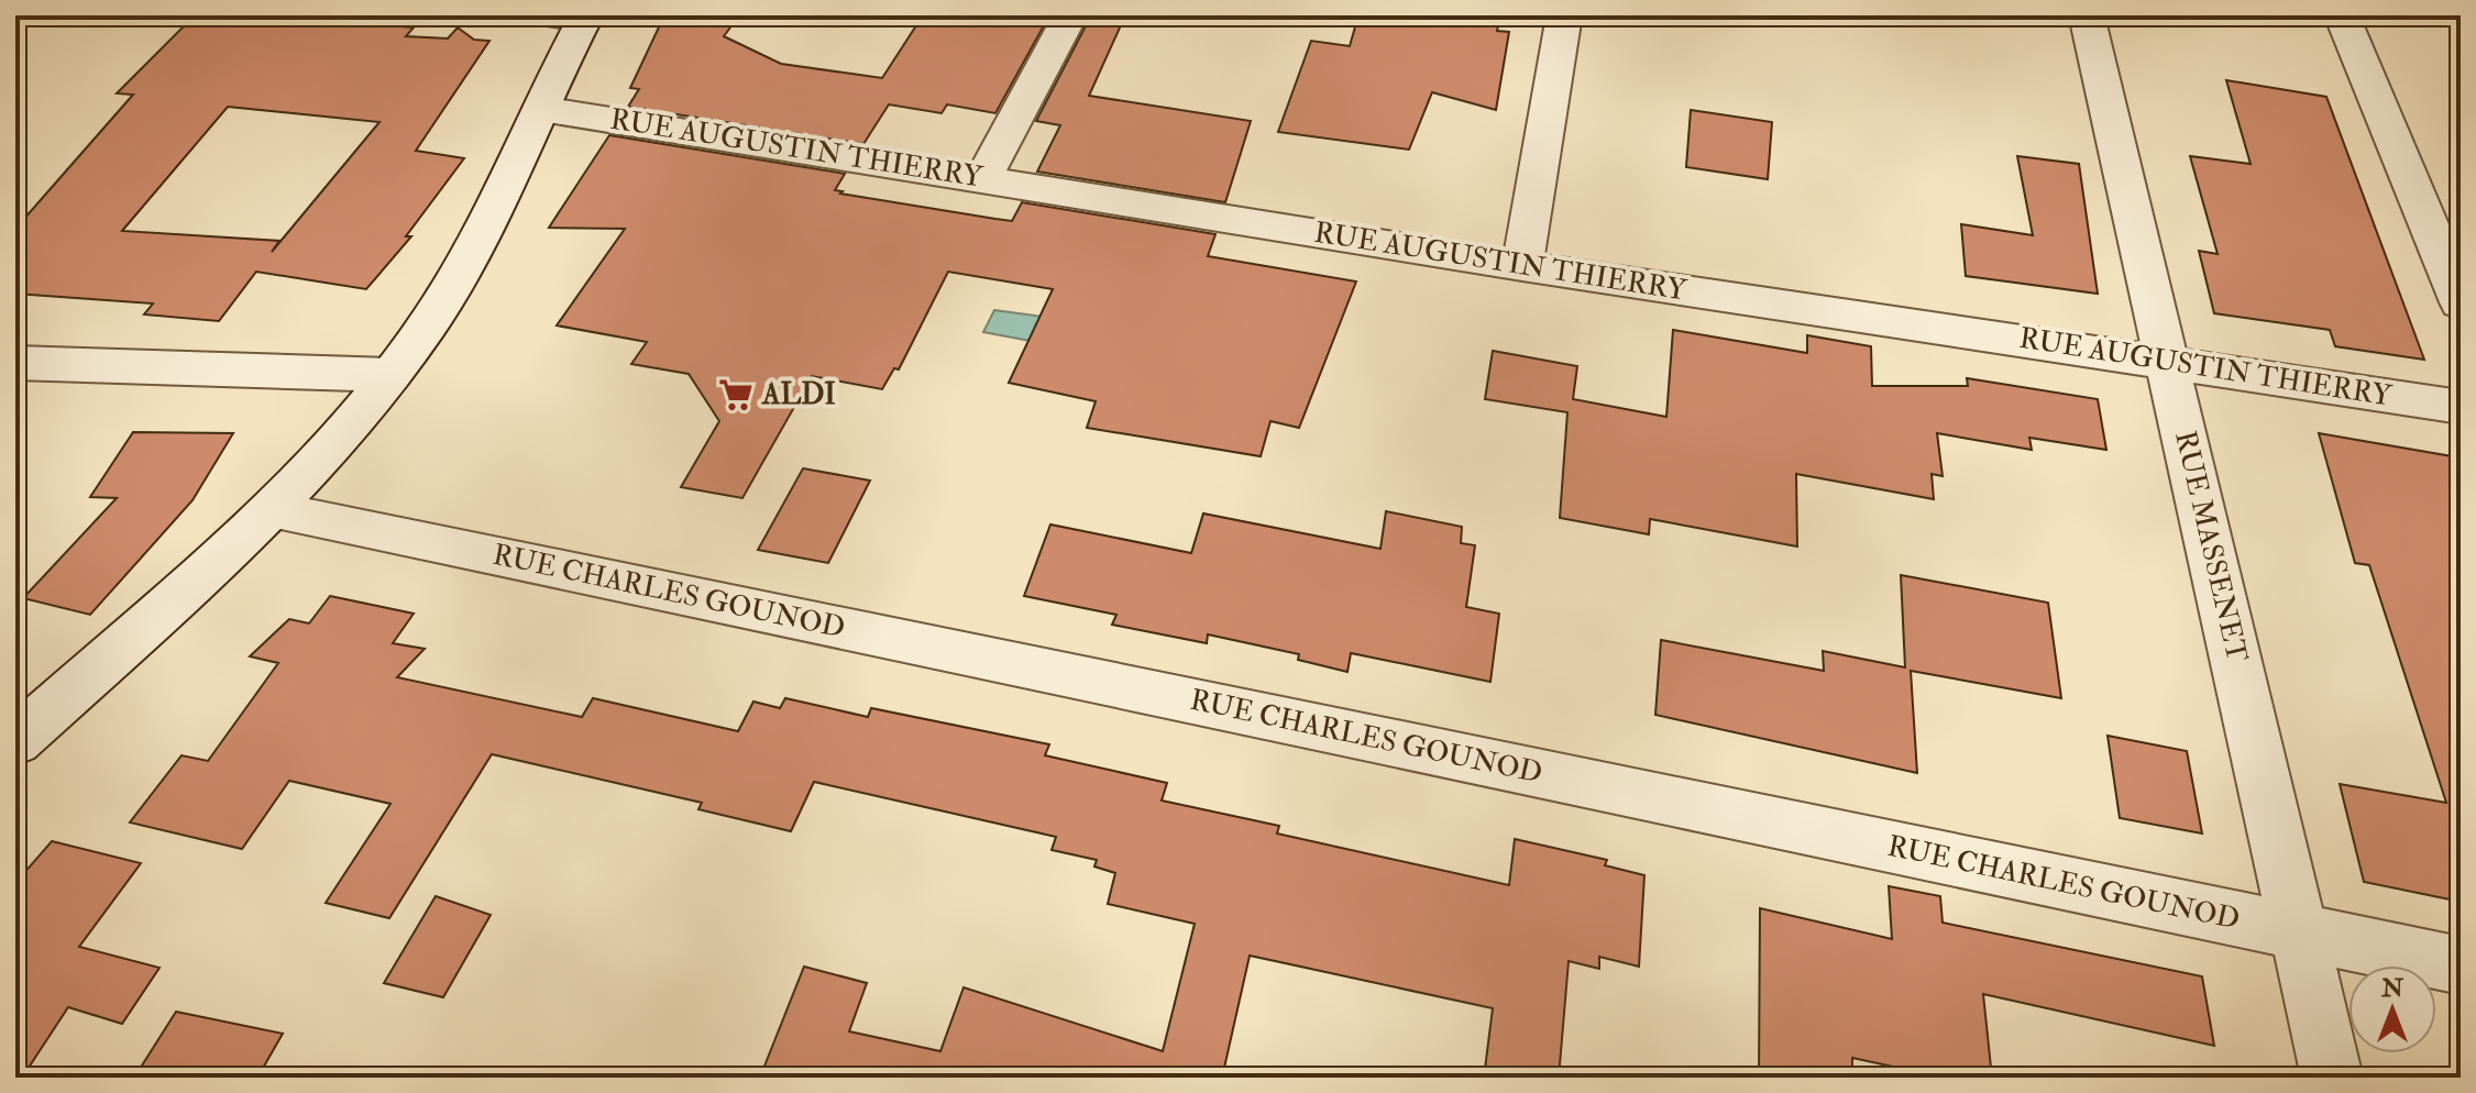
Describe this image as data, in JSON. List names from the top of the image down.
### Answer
{
  "streets": {
    "street": ["RUE AUGUSTIN THIERRY", "RUE MASSENET", "RUE CHARLES GOUNOD"]
  },
  "crossings": [
    ["RUE AUGUSTIN THIERRY", "RUE MASSENET"],
    ["RUE MASSENET", "RUE CHARLES GOUNOD"]
  ],
  "places": {
    "supermarket": ["ALDI"]
  },
  "north": "top"
}
